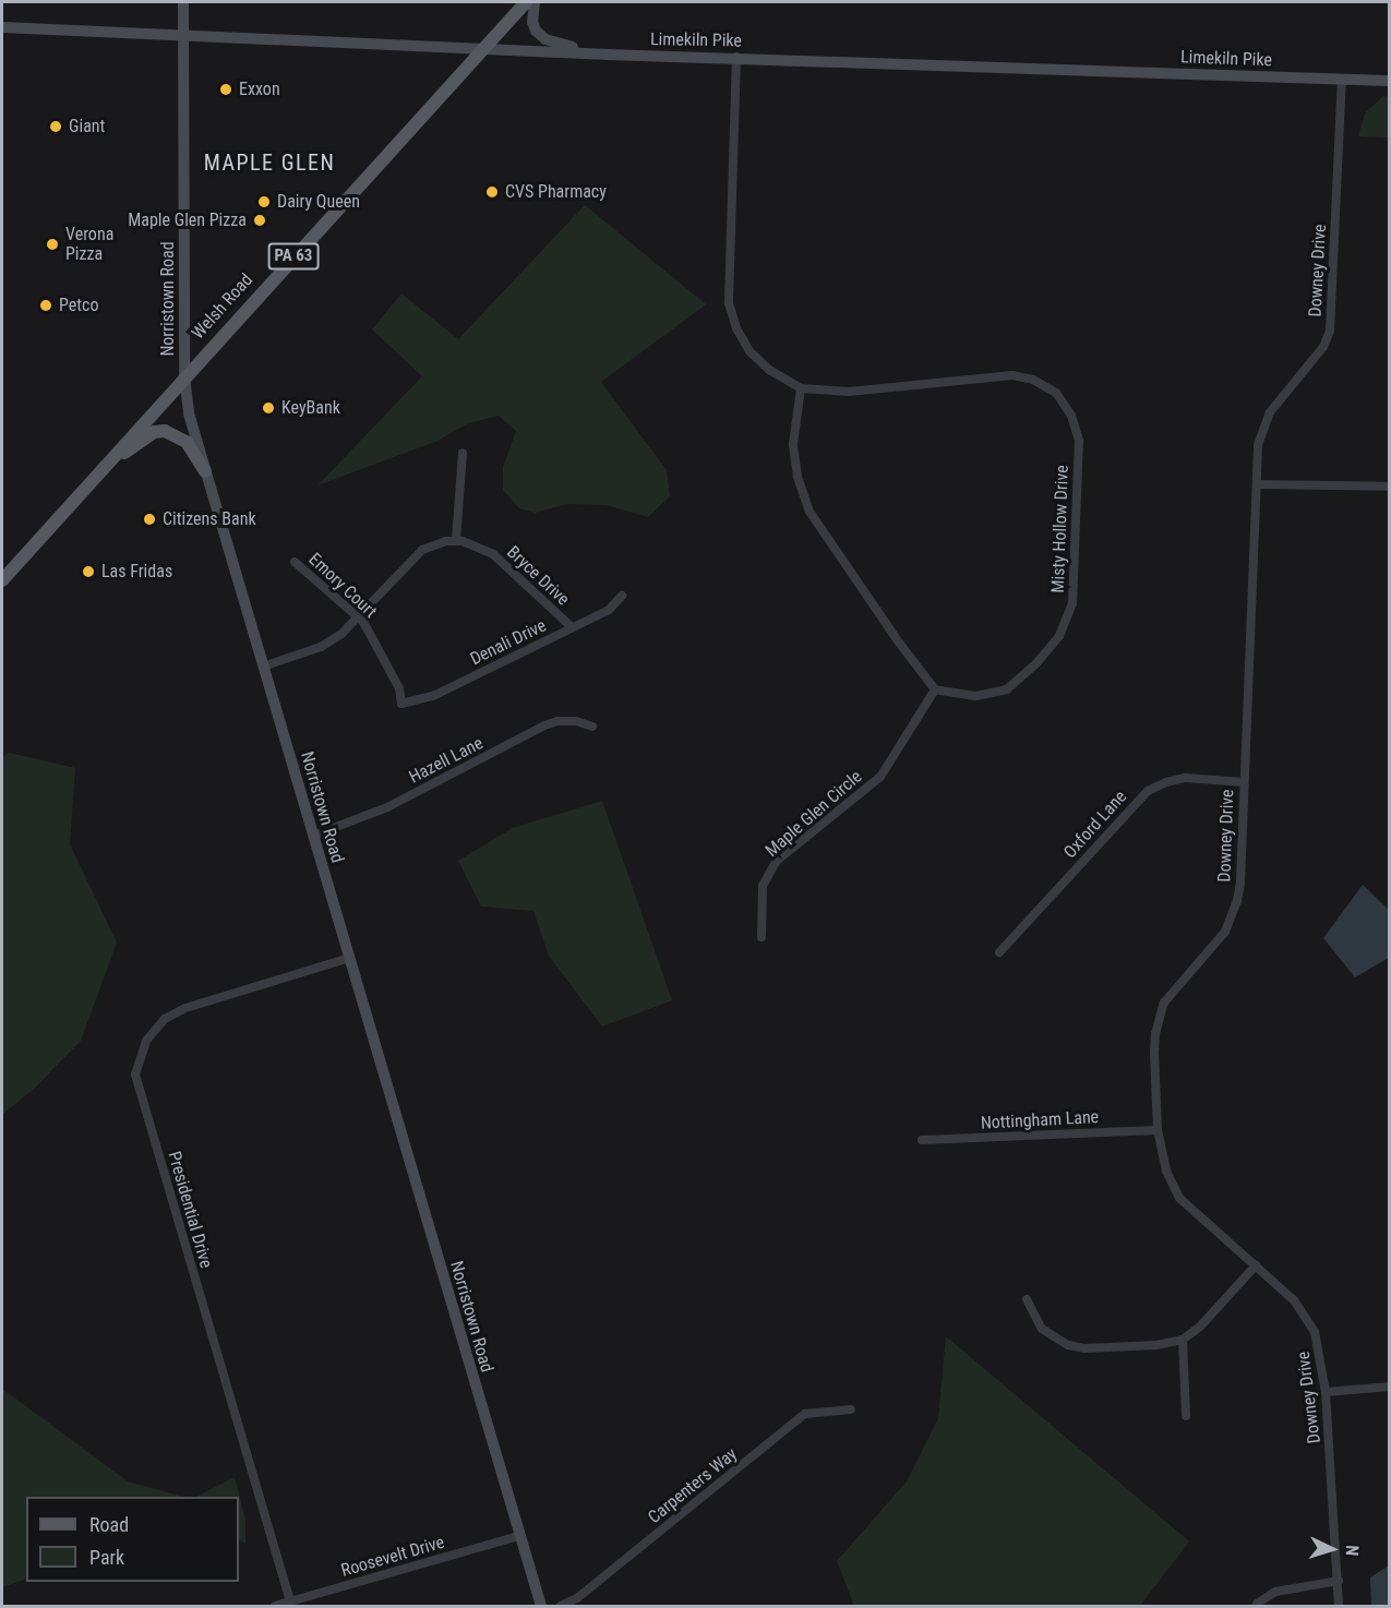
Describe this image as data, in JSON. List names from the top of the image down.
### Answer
{
  "streets": {
    "main road": [
      "Limekiln Pike",
      "PA 63",
      "Norristown Road",
      "Welsh Road"
    ],
    "street": [
      "Downey Drive",
      "Misty Hollow Drive",
      "Bryce Drive",
      "Emory Court",
      "Denali Drive",
      "Hazell Lane",
      "Maple Glen Circle",
      "Oxford Lane",
      "Nottingham Lane",
      "Presidential Drive",
      "Carpenters Way",
      "Roosevelt Drive"
    ]
  },
  "crossings": [
    ["Limekiln Pike", "Downey Drive"],
    ["Limekiln Pike", "Norristown Road"],
    ["Limekiln Pike", "Welsh Road"],
    ["Limekiln Pike", "Misty Hollow Drive"],
    ["Downey Drive", "Oxford Lane"],
    ["Downey Drive", "Nottingham Lane"],
    ["Norristown Road", "Welsh Road"],
    ["Norristown Road", "Hazell Lane"],
    ["Norristown Road", "Presidential Drive"],
    ["Norristown Road", "Roosevelt Drive"],
    ["Misty Hollow Drive", "Maple Glen Circle"],
    ["Bryce Drive", "Denali Drive"],
    ["Emory Court", "Denali Drive"],
    ["Presidential Drive", "Roosevelt Drive"]
  ],
  "districts": ["MAPLE GLEN"],
  "places": [
    "Exxon",
    "Giant",
    "CVS Pharmacy",
    "Dairy Queen",
    "Maple Glen Pizza",
    "Verona Pizza",
    "Petco",
    "KeyBank",
    "Citizens Bank",
    "Las Fridas"
  ],
  "legend": ["Road", "Park"],
  "north": "right"
}
